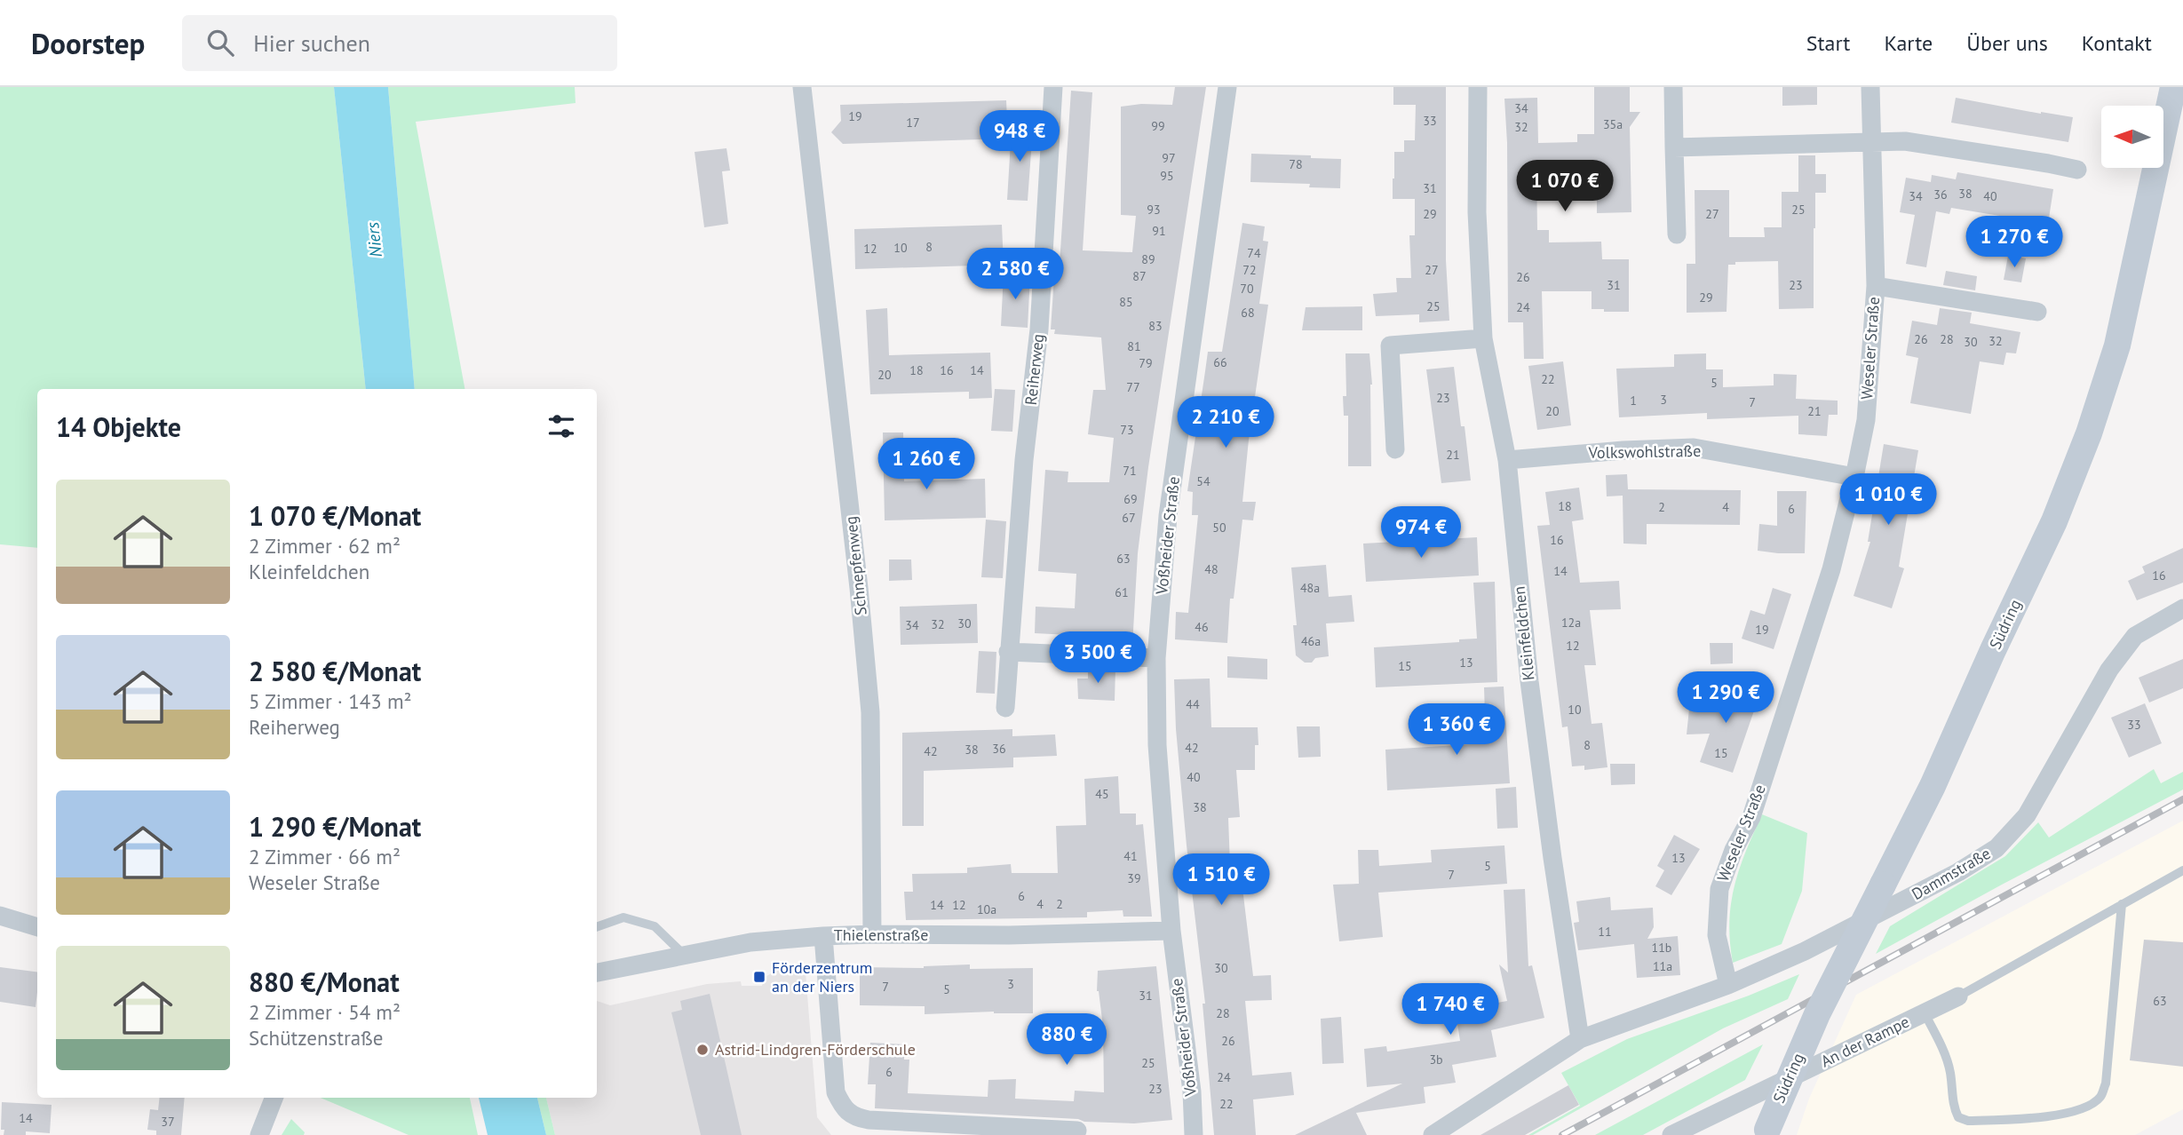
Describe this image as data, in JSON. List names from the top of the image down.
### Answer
{
  "streets": {
    "main road": ["Südring"],
    "street": [
      "Weseler Straße",
      "Reiherweg",
      "Volkswohlstraße",
      "Voßheider Straße",
      "Schnepfenweg",
      "Kleinfeldchen",
      "Dammstraße",
      "Thielenstraße",
      "An der Rampe"
    ]
  },
  "crossings": [
    ["Weseler Straße", "Volkswohlstraße"],
    ["Weseler Straße", "Dammstraße"],
    ["Volkswohlstraße", "Kleinfeldchen"],
    ["Voßheider Straße", "Thielenstraße"],
    ["Schnepfenweg", "Thielenstraße"]
  ],
  "water": ["Niers"],
  "places": {
    "transit": ["Förderzentrum an der Niers"],
    "other": ["Astrid-Lindgren-Förderschule"]
  },
  "house_numbers": [
    "34",
    "19",
    "33",
    "17",
    "35a",
    "99",
    "32",
    "97",
    "78",
    "95",
    "31",
    "38",
    "36",
    "34",
    "40",
    "93",
    "25",
    "29",
    "27",
    "91",
    "8",
    "10",
    "12",
    "74",
    "89",
    "72",
    "27",
    "87",
    "26",
    "31",
    "23",
    "70",
    "29",
    "85",
    "25",
    "24",
    "68",
    "83",
    "26",
    "28",
    "32",
    "30",
    "81",
    "66",
    "79",
    "18",
    "16",
    "14",
    "20",
    "22",
    "5",
    "77",
    "23",
    "3",
    "1",
    "7",
    "20",
    "21",
    "73",
    "21",
    "71",
    "54",
    "69",
    "18",
    "2",
    "4",
    "6",
    "67",
    "50",
    "16",
    "63",
    "48",
    "14",
    "16",
    "48a",
    "61",
    "12a",
    "30",
    "32",
    "34",
    "46",
    "19",
    "46a",
    "12",
    "13",
    "15",
    "44",
    "10",
    "33",
    "8",
    "42",
    "36",
    "38",
    "42",
    "15",
    "40",
    "45",
    "38",
    "41",
    "13",
    "5",
    "7",
    "39",
    "6",
    "4",
    "2",
    "14",
    "12",
    "10a",
    "11",
    "11b",
    "11a",
    "30",
    "3",
    "7",
    "5",
    "31",
    "63",
    "28",
    "26",
    "3b",
    "25",
    "6",
    "24",
    "23",
    "22",
    "14",
    "37"
  ],
  "north": "left",
  "page": {
    "header": "Doorstep",
    "search": "Hier suchen",
    "nav": [
      "Start",
      "Karte",
      "Über uns",
      "Kontakt"
    ],
    "price": [
      "948 €",
      "1 070 €",
      "1 270 €",
      "2 580 €",
      "2 210 €",
      "1 260 €",
      "1 010 €",
      "974 €",
      "3 500 €",
      "1 290 €",
      "1 360 €",
      "1 510 €",
      "1 740 €",
      "880 €"
    ],
    "heading": "14 Objekte",
    "list": [
      {
        "name": "1 070 €/Monat",
        "note": "2 Zimmer · 62 m² · Kleinfeldchen"
      },
      {
        "name": "2 580 €/Monat",
        "note": "5 Zimmer · 143 m² · Reiherweg"
      },
      {
        "name": "1 290 €/Monat",
        "note": "2 Zimmer · 66 m² · Weseler Straße"
      },
      {
        "name": "880 €/Monat",
        "note": "2 Zimmer · 54 m² · Schützenstraße"
      }
    ]
  }
}
